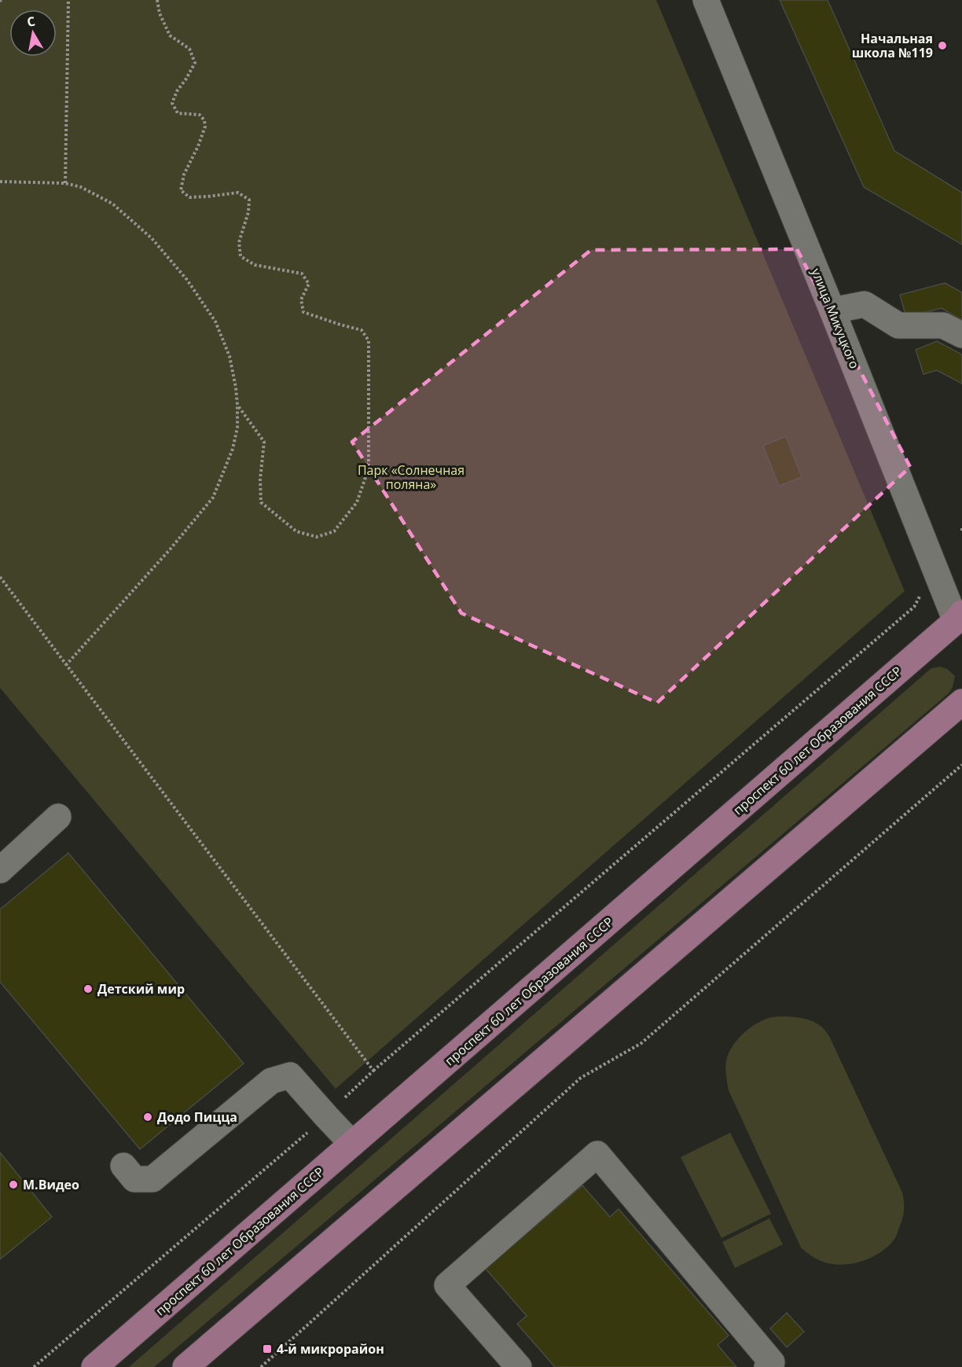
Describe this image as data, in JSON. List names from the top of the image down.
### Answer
{
  "streets": {
    "main road": ["проспект 60 лет Образования СССР"],
    "street": ["улица Микуцкого"]
  },
  "crossings": [
    ["улица Микуцкого", "проспект 60 лет Образования СССР"]
  ],
  "parks": ["Парк «Солнечная поляна»"],
  "places": {
    "other": [
      "Начальная школа №119",
      "Детский мир",
      "Додо Пицца",
      "М.Видео"
    ],
    "transit": ["4-й микрорайон"]
  },
  "north": "top"
}
